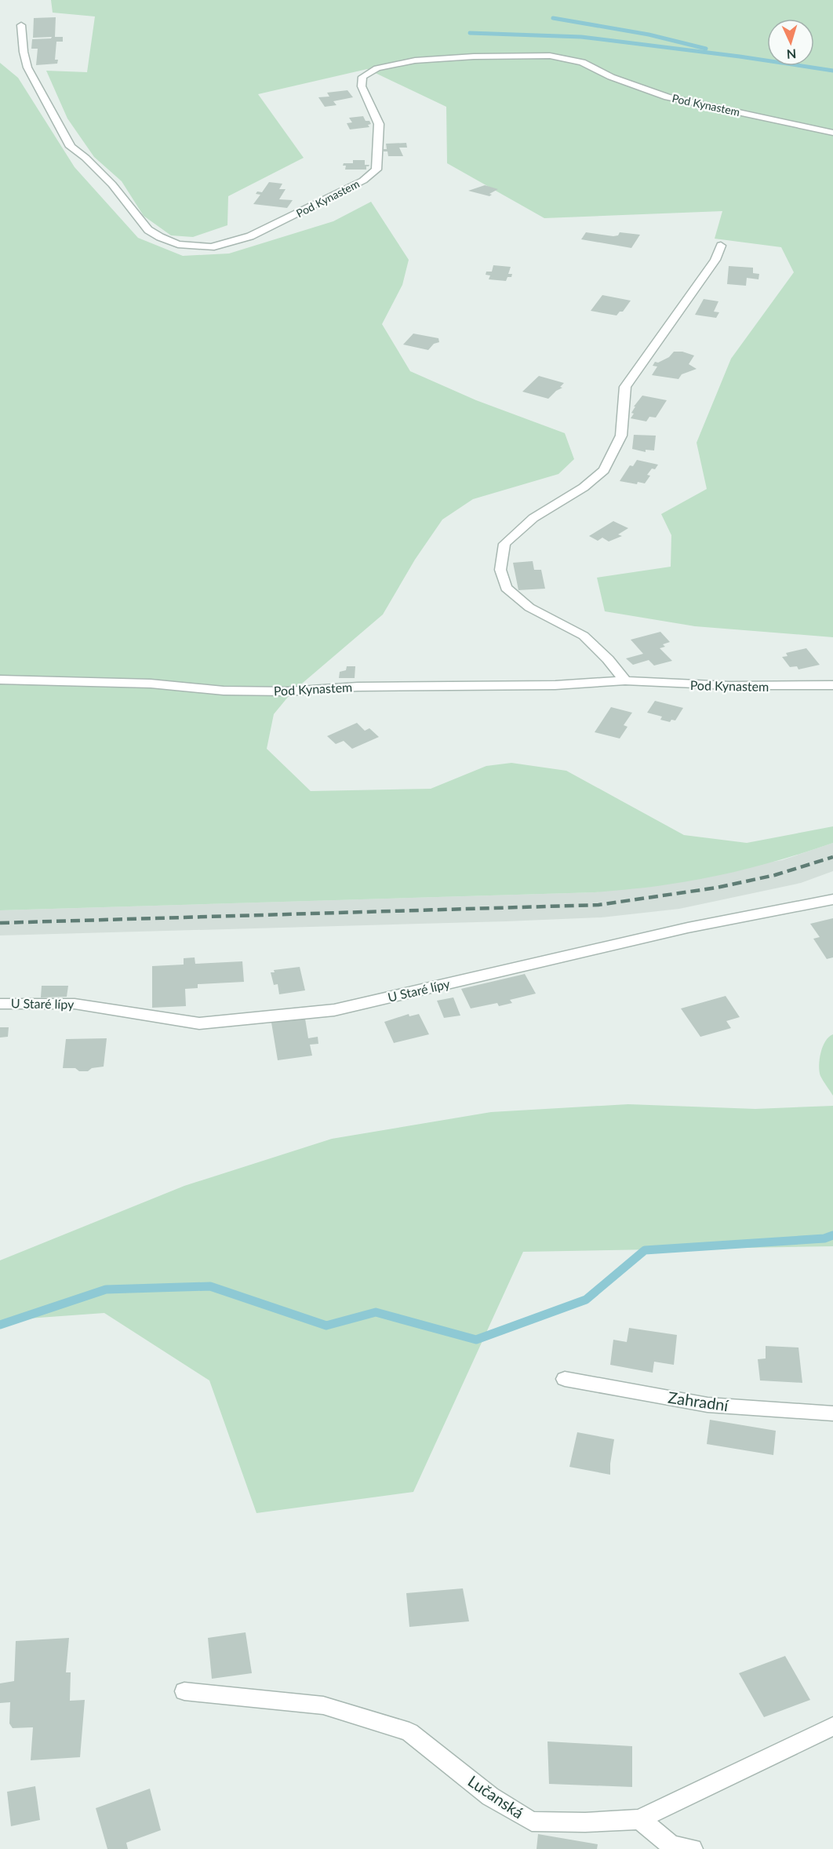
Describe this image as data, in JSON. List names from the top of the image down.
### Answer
{
  "streets": {
    "street": [
      "Pod Kynastem",
      "U Staré lípy",
      "Zahradní",
      "Lučanská"
    ]
  },
  "north": "bottom"
}
